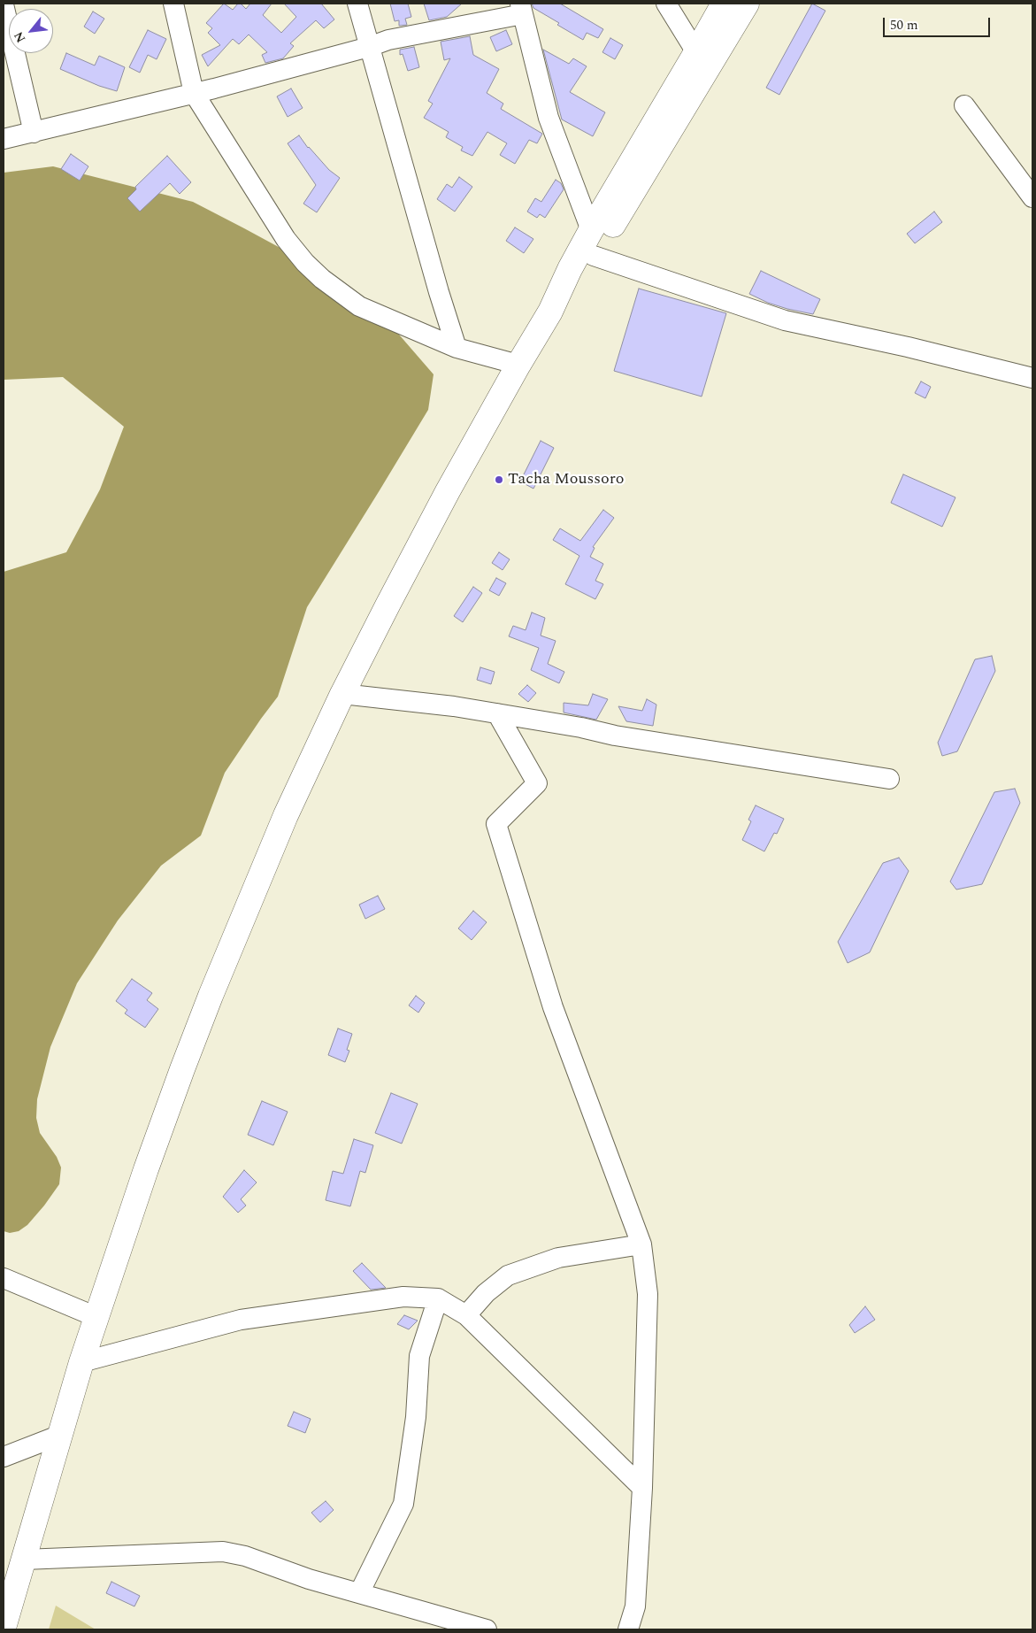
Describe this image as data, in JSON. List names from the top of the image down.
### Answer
{
  "places": ["Tacha Moussoro"],
  "scale_bar": "50 m",
  "north": "bottom left"
}
